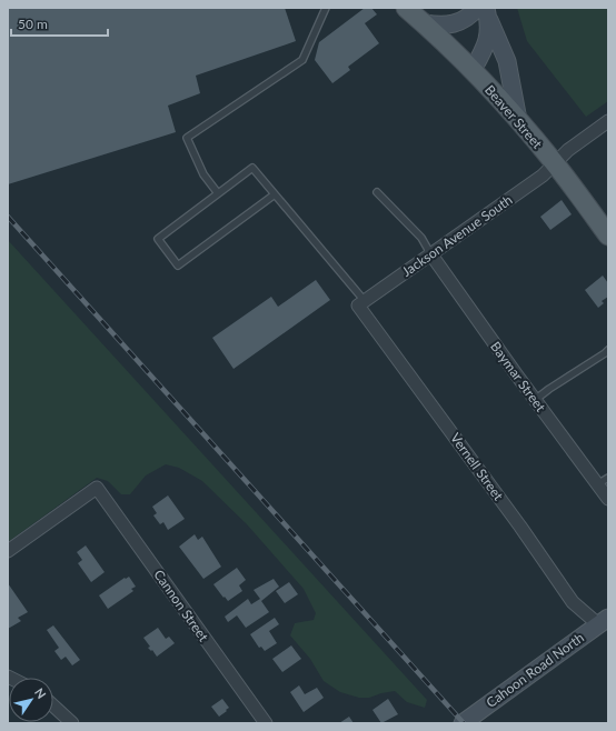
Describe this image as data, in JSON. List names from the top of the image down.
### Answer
{
  "streets": {
    "main road": ["Beaver Street", "Cahoon Road North"],
    "street": [
      "Jackson Avenue South",
      "Baymar Street",
      "Vernell Street",
      "Cannon Street"
    ]
  },
  "crossings": [
    ["Beaver Street", "Jackson Avenue South"],
    ["Jackson Avenue South", "Baymar Street"],
    ["Jackson Avenue South", "Vernell Street"],
    ["Vernell Street", "Cahoon Road North"]
  ],
  "scale_bar": "50 m",
  "north": "top right"
}
